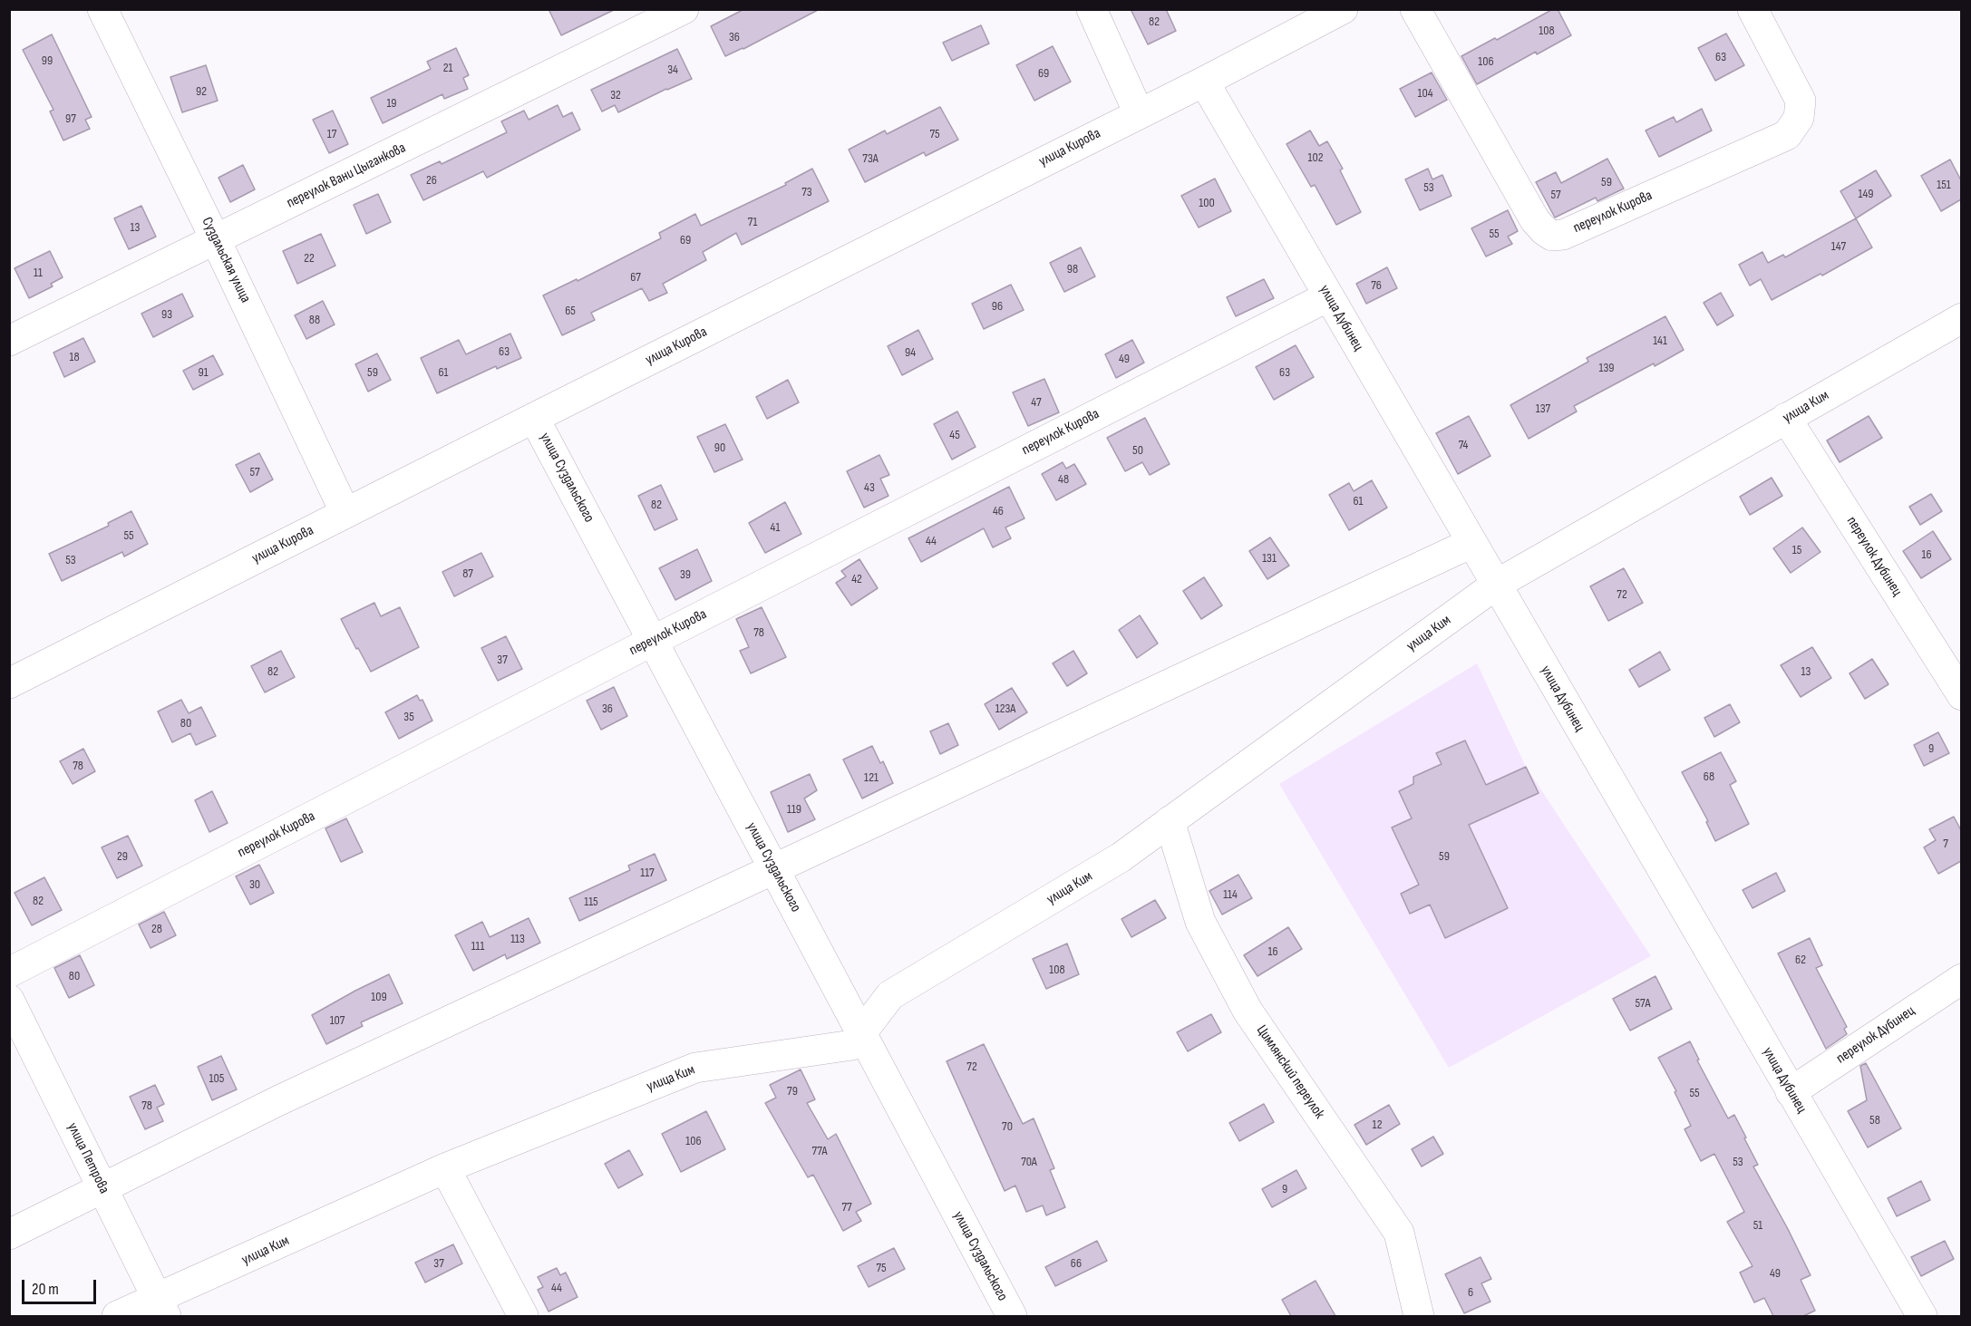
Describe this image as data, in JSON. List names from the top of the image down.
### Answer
{
  "streets": {
    "street": [
      "улица Кирова",
      "переулок Вани Цыганкова",
      "переулок Кирова",
      "Суздальская улица",
      "улица Дубинец",
      "улица Ким",
      "улица Суздальского",
      "переулок Дубинец",
      "Цимлянский переулок",
      "улица Петрова"
    ]
  },
  "crossings": [
    ["улица Кирова", "Суздальская улица"],
    ["улица Кирова", "улица Дубинец"],
    ["улица Кирова", "улица Суздальского"],
    ["переулок Вани Цыганкова", "Суздальская улица"],
    ["переулок Кирова", "улица Дубинец"],
    ["переулок Кирова", "улица Суздальского"],
    ["улица Дубинец", "улица Ким"],
    ["улица Дубинец", "переулок Дубинец"],
    ["улица Ким", "улица Суздальского"],
    ["улица Ким", "переулок Дубинец"],
    ["улица Ким", "Цимлянский переулок"],
    ["улица Ким", "улица Петрова"]
  ],
  "house_numbers": [
    "82",
    "108",
    "36",
    "63",
    "99",
    "106",
    "21",
    "34",
    "69",
    "92",
    "104",
    "32",
    "19",
    "97",
    "17",
    "75",
    "102",
    "73А",
    "26",
    "59",
    "151",
    "53",
    "73",
    "149",
    "57",
    "100",
    "71",
    "13",
    "55",
    "69",
    "147",
    "22",
    "98",
    "11",
    "67",
    "76",
    "96",
    "65",
    "93",
    "88",
    "141",
    "63",
    "94",
    "18",
    "49",
    "139",
    "91",
    "59",
    "61",
    "63",
    "47",
    "137",
    "45",
    "74",
    "90",
    "50",
    "57",
    "48",
    "43",
    "61",
    "82",
    "46",
    "41",
    "55",
    "44",
    "15",
    "16",
    "131",
    "53",
    "87",
    "39",
    "42",
    "72",
    "78",
    "37",
    "82",
    "13",
    "36",
    "123А",
    "35",
    "80",
    "9",
    "78",
    "68",
    "121",
    "119",
    "7",
    "29",
    "59",
    "117",
    "30",
    "114",
    "82",
    "115",
    "28",
    "113",
    "111",
    "16",
    "62",
    "108",
    "80",
    "109",
    "57А",
    "107",
    "72",
    "105",
    "79",
    "55",
    "78",
    "58",
    "12",
    "70",
    "106",
    "77А",
    "70А",
    "53",
    "9",
    "77",
    "51",
    "37",
    "66",
    "75",
    "49",
    "44",
    "6"
  ],
  "scale_bar": "20 m"
}
